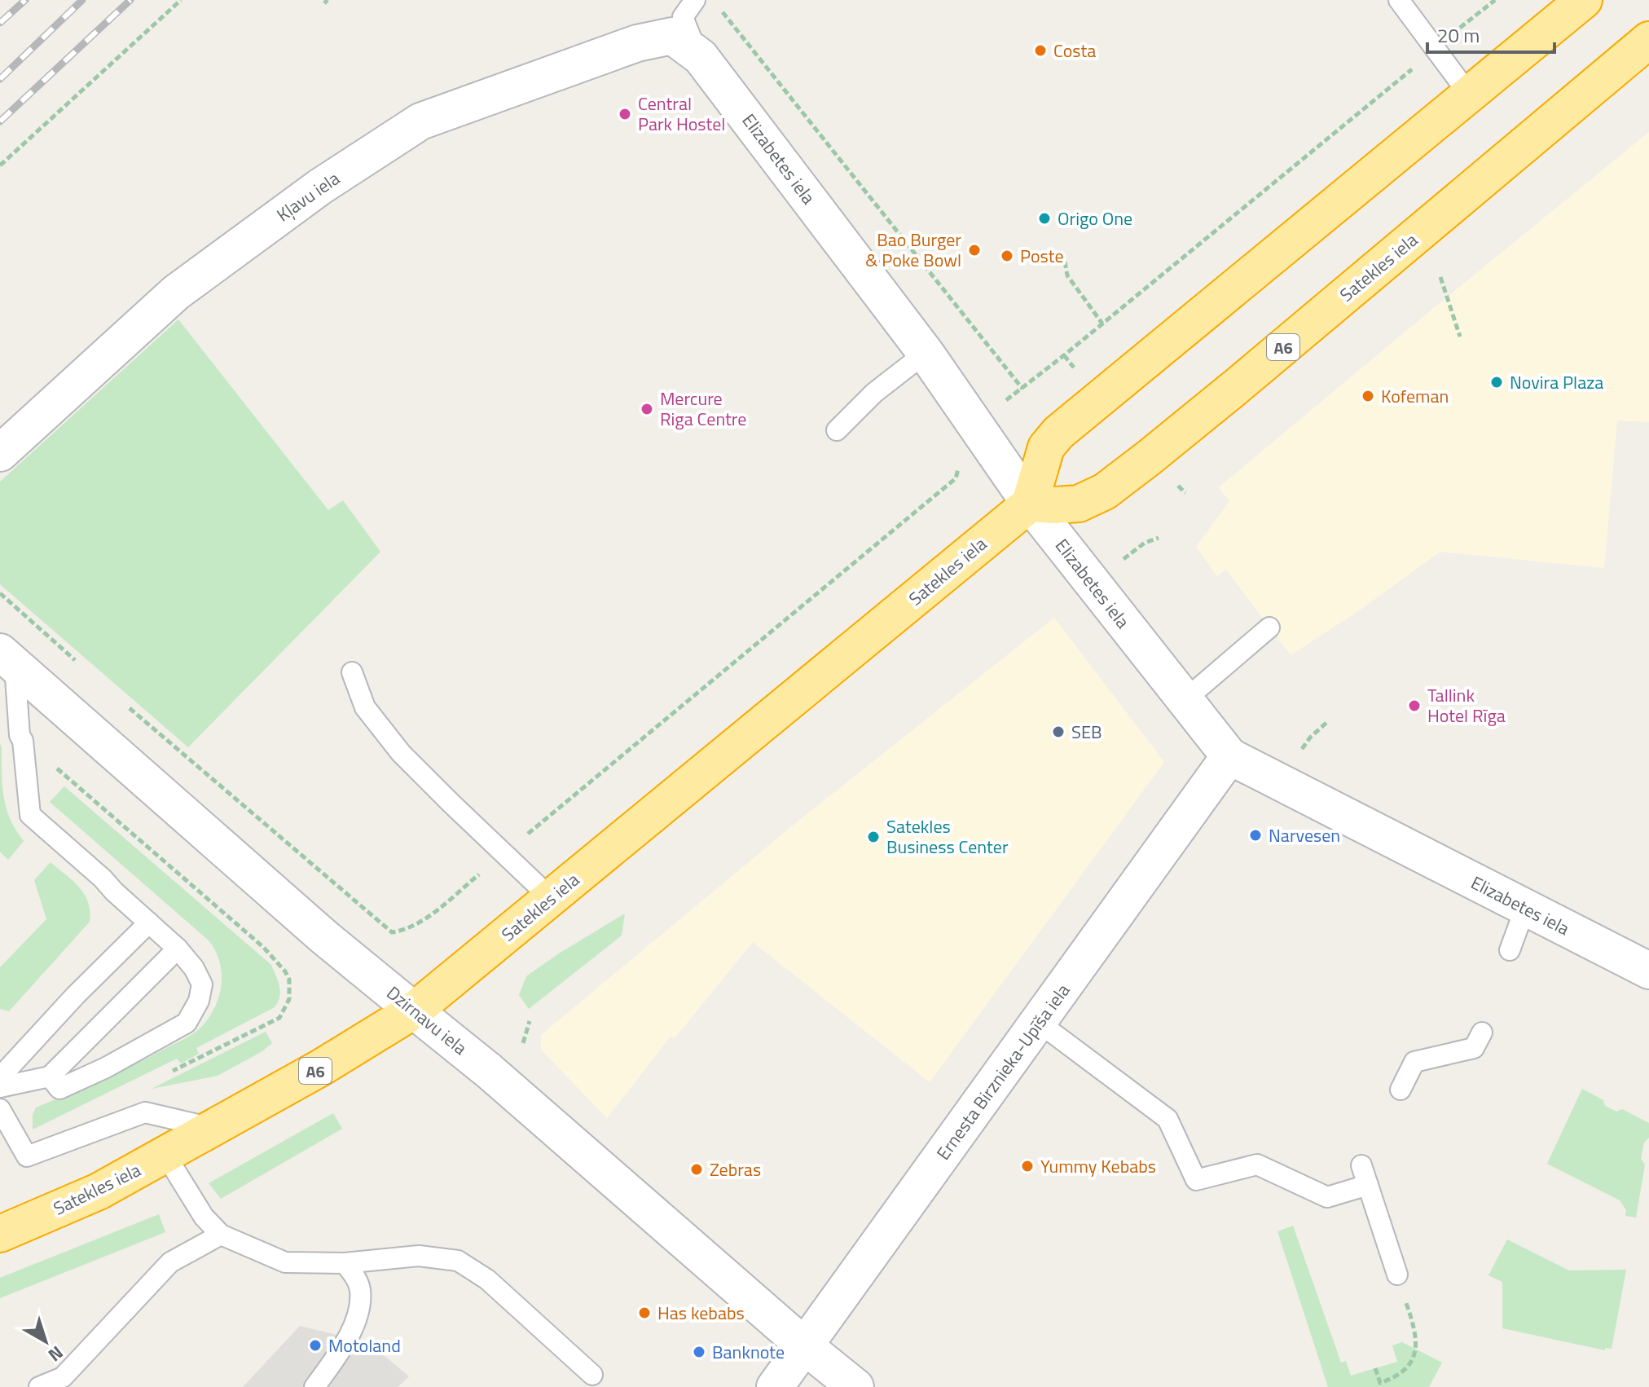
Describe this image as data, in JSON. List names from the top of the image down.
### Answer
{
  "streets": {
    "highway": ["Satekles iela", "A6"],
    "street": [
      "Elizabetes iela",
      "Kļavu iela",
      "Dzirnavu iela",
      "Ernesta Birznieka-Upīša iela"
    ]
  },
  "crossings": [
    ["Elizabetes iela", "Kļavu iela"],
    ["Elizabetes iela", "Satekles iela"],
    ["Elizabetes iela", "Ernesta Birznieka-Upīša iela"],
    ["Satekles iela", "Dzirnavu iela"],
    ["Dzirnavu iela", "Ernesta Birznieka-Upīša iela"]
  ],
  "places": [
    "Costa",
    "Central Park Hostel",
    "Origo One",
    "Bao Burger & Poke Bowl",
    "Poste",
    "Novira Plaza",
    "Kofeman",
    "Mercure Riga Centre",
    "Tallink Hotel Rīga",
    "SEB",
    "Narvesen",
    "Satekles Business Center",
    "Yummy Kebabs",
    "Zebras",
    "Has kebabs",
    "Motoland",
    "Banknote"
  ],
  "scale_bar": "20 m",
  "north": "bottom right"
}
